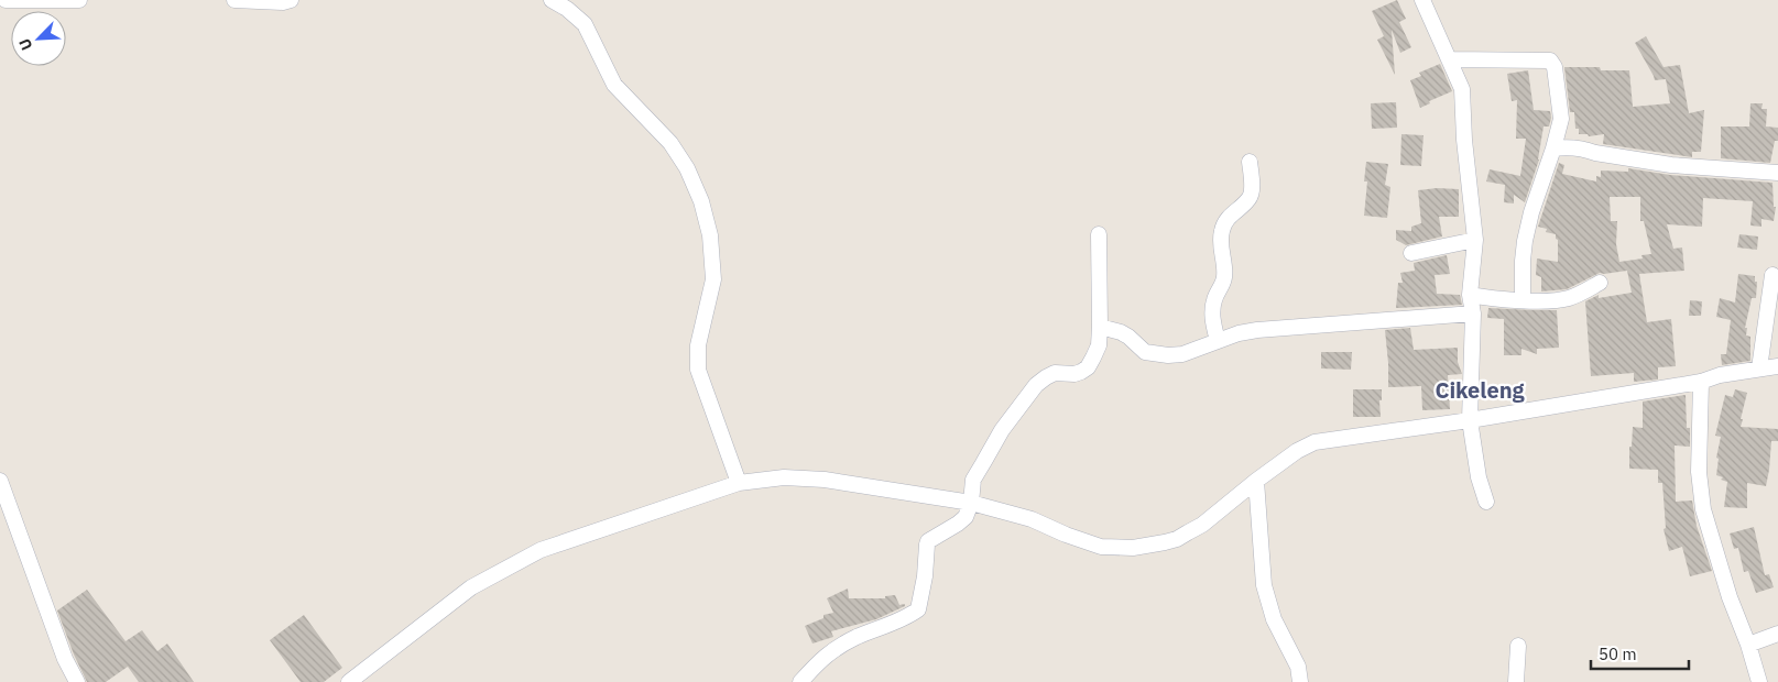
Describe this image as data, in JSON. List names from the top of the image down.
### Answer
{
  "districts": ["Cikeleng"],
  "scale_bar": "50 m",
  "north": "bottom left"
}
